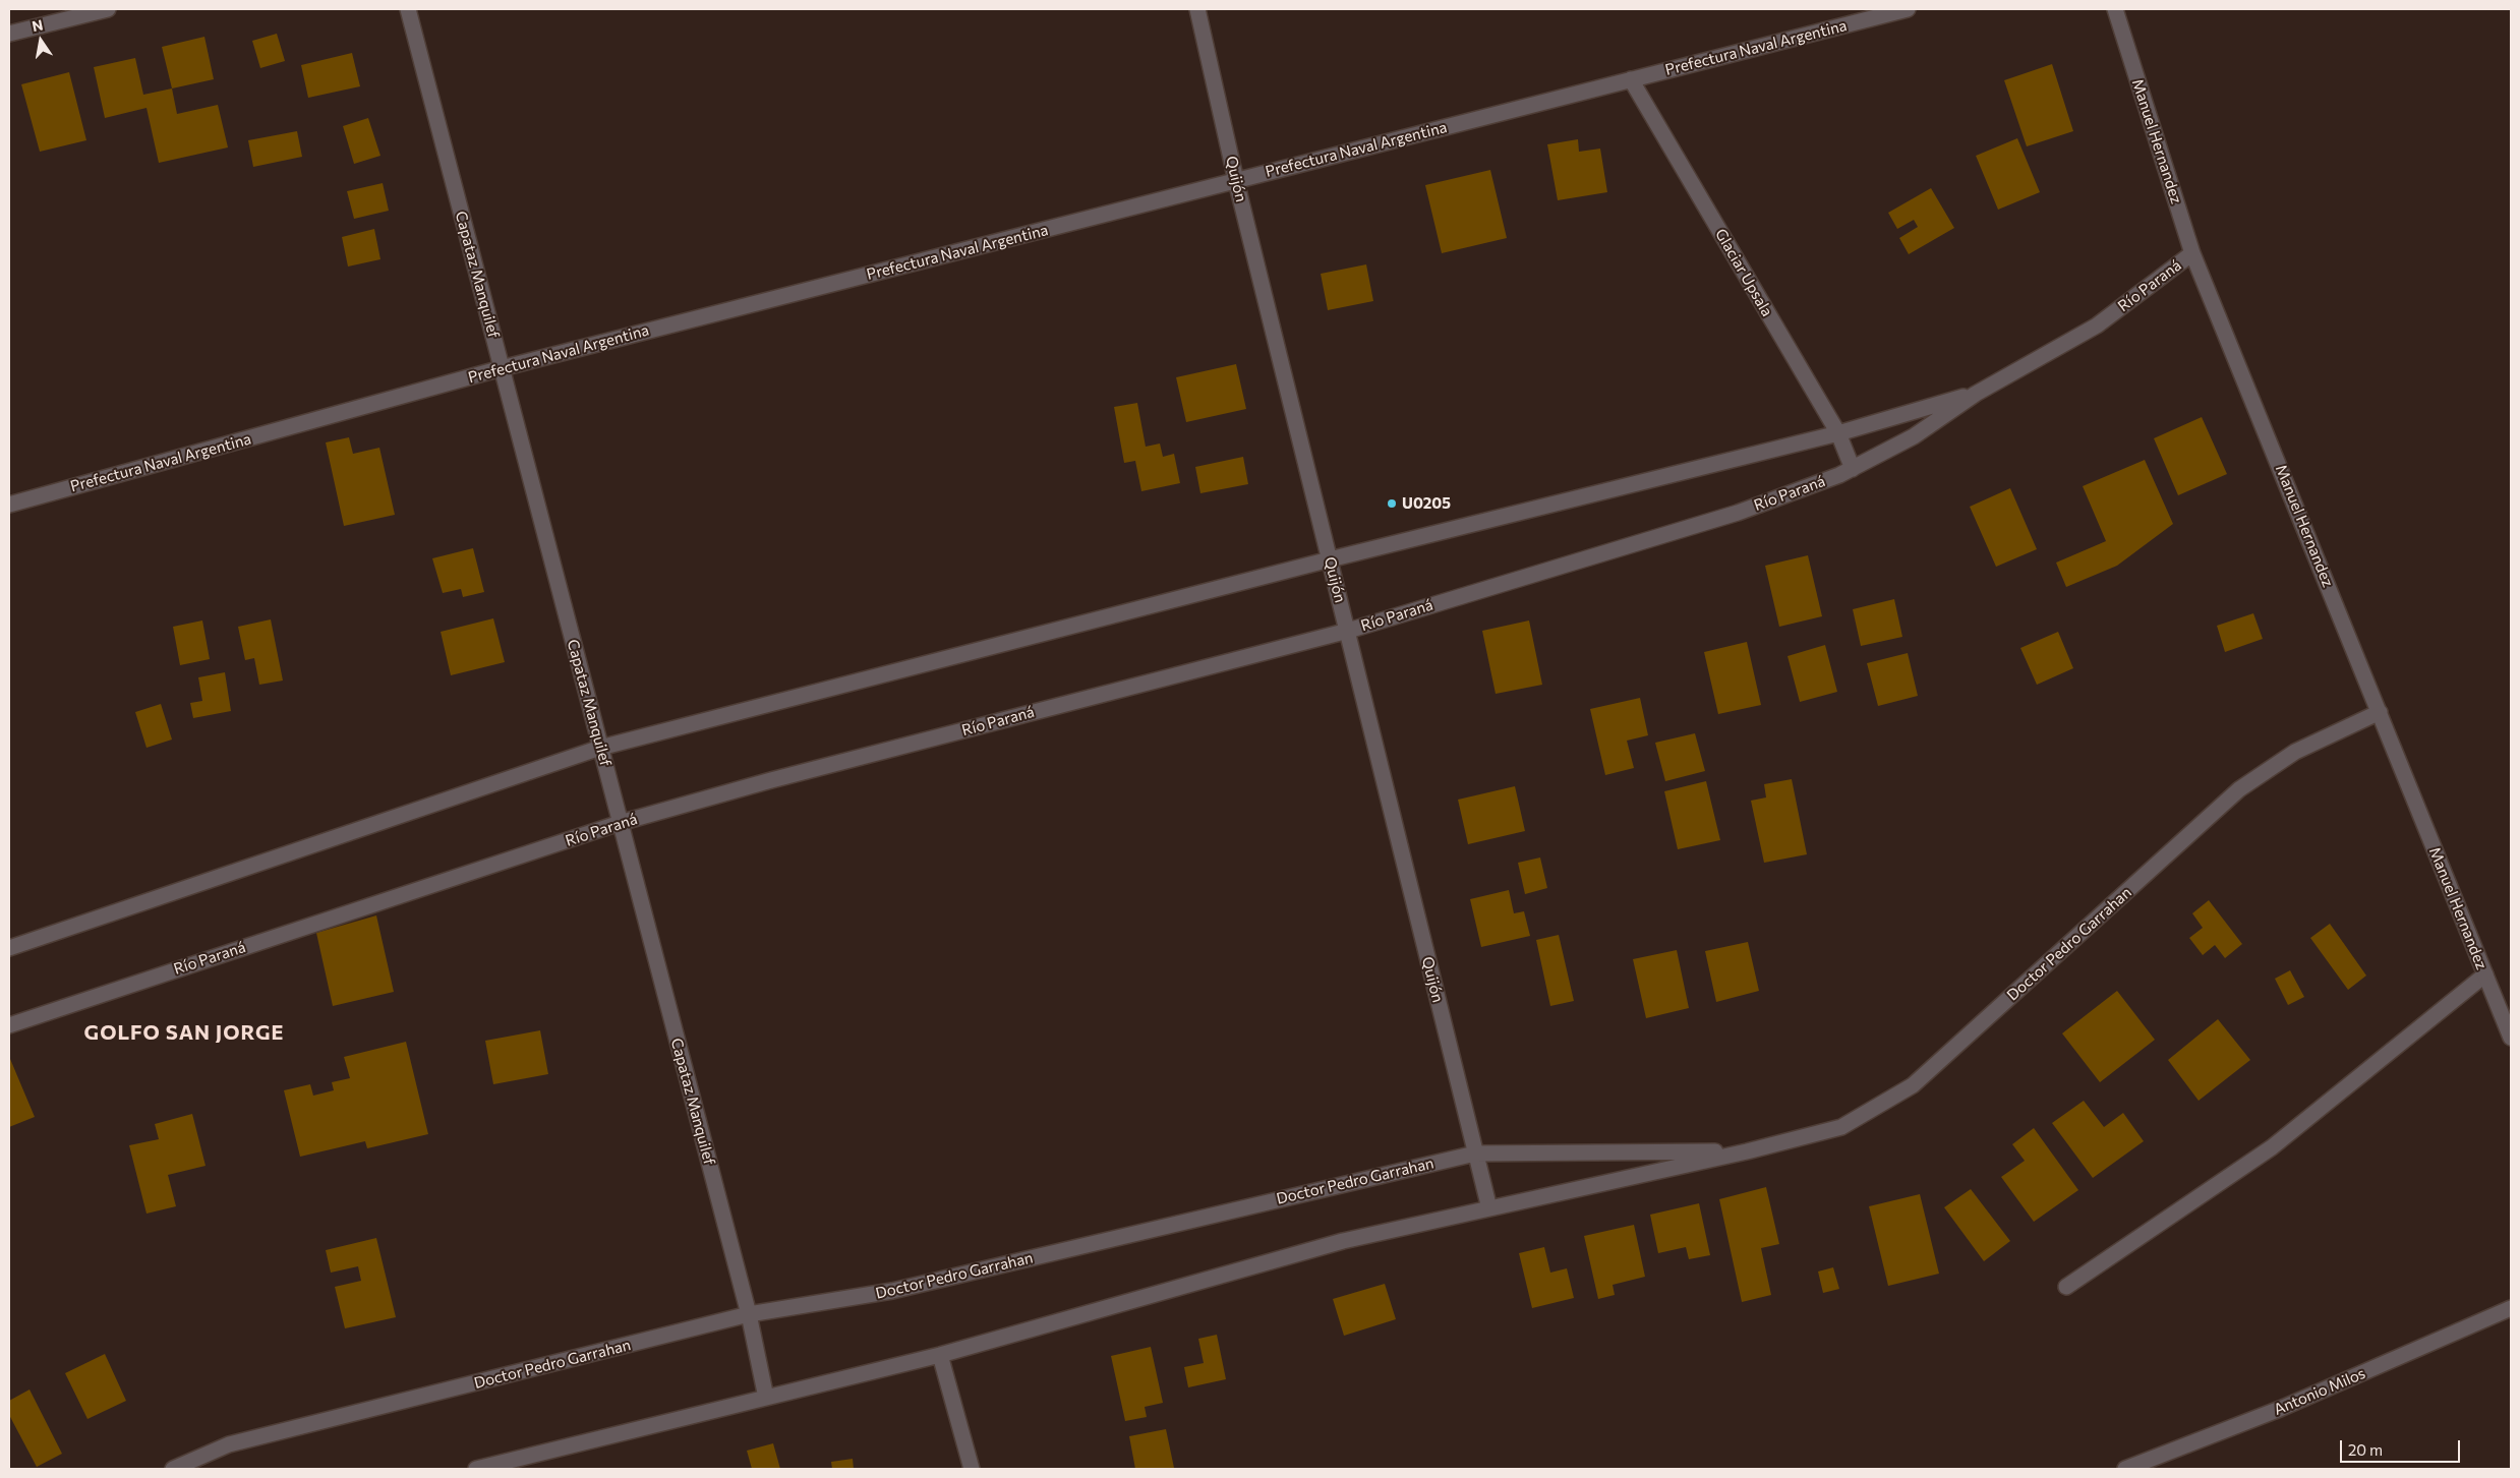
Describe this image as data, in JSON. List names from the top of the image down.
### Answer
{
  "streets": {
    "street": [
      "Prefectura Naval Argentina",
      "Manuel Hernandez",
      "Quijón",
      "Glaciar Upsala",
      "Capataz Manquilef",
      "Río Paraná",
      "Doctor Pedro Garrahan",
      "Antonio Milos"
    ]
  },
  "crossings": [
    ["Prefectura Naval Argentina", "Quijón"],
    ["Prefectura Naval Argentina", "Glaciar Upsala"],
    ["Prefectura Naval Argentina", "Capataz Manquilef"],
    ["Manuel Hernandez", "Río Paraná"],
    ["Manuel Hernandez", "Doctor Pedro Garrahan"],
    ["Quijón", "Río Paraná"],
    ["Quijón", "Doctor Pedro Garrahan"],
    ["Glaciar Upsala", "Río Paraná"],
    ["Capataz Manquilef", "Río Paraná"],
    ["Capataz Manquilef", "Doctor Pedro Garrahan"]
  ],
  "districts": ["GOLFO SAN JORGE"],
  "places": ["U0205"],
  "scale_bar": "20 m",
  "north": "top"
}
